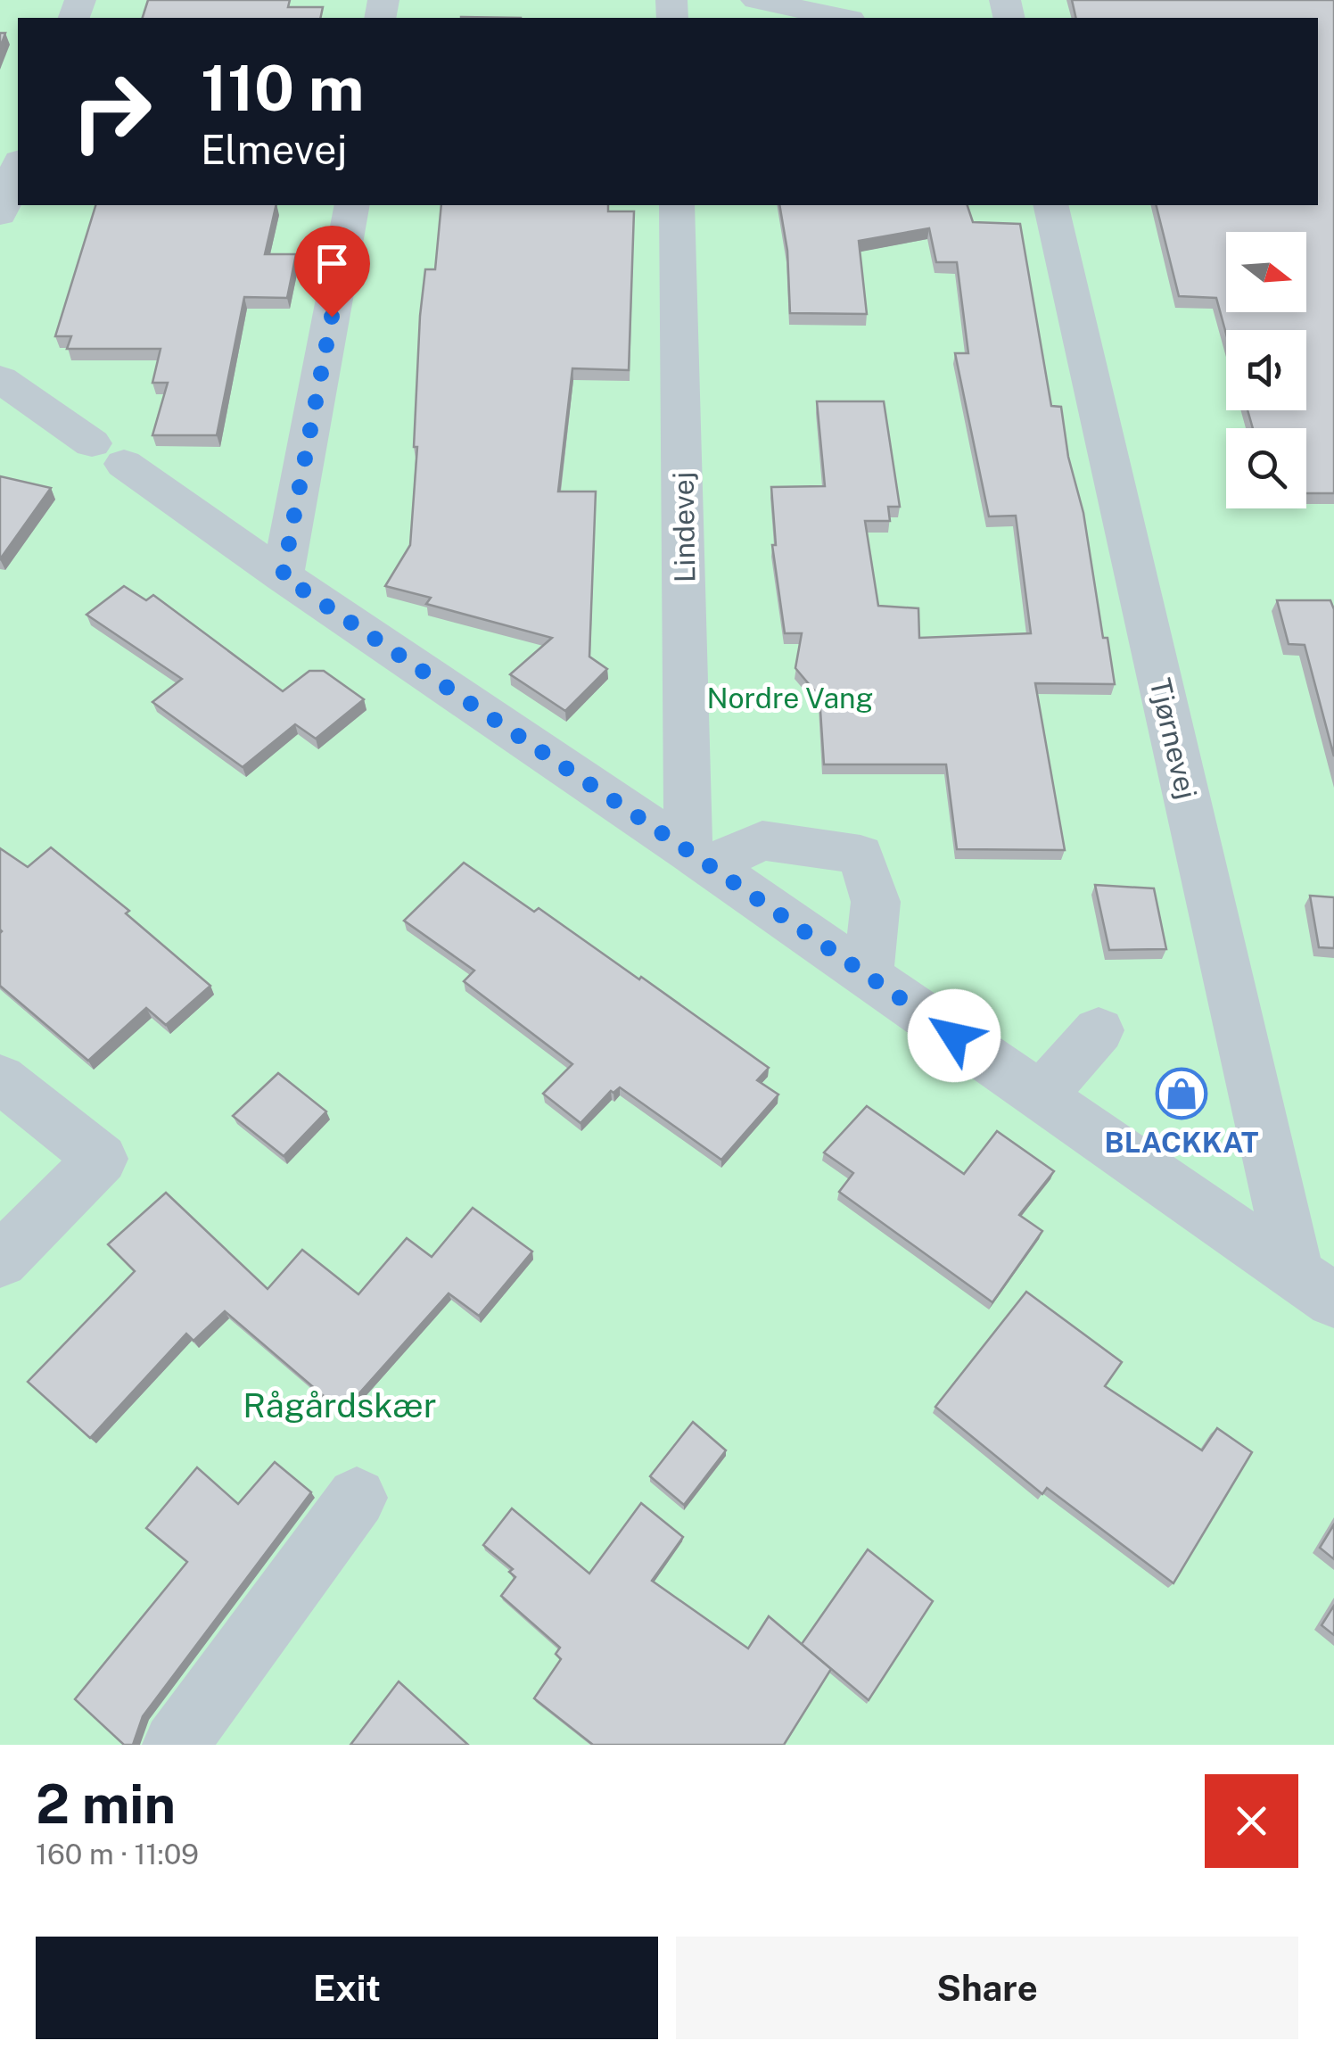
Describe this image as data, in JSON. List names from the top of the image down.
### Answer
{
  "streets": {
    "street": ["Lindevej", "Tjørnevej"]
  },
  "parks": ["Nordre Vang", "Rågårdskær"],
  "places": {
    "shop": ["BLACKKAT"]
  },
  "north": "right",
  "page": {
    "turn": ["110 m", "Elmevej"],
    "heading": ["2 min", "160 m · 11:09"],
    "buttons": ["Exit", "Share"]
  }
}
